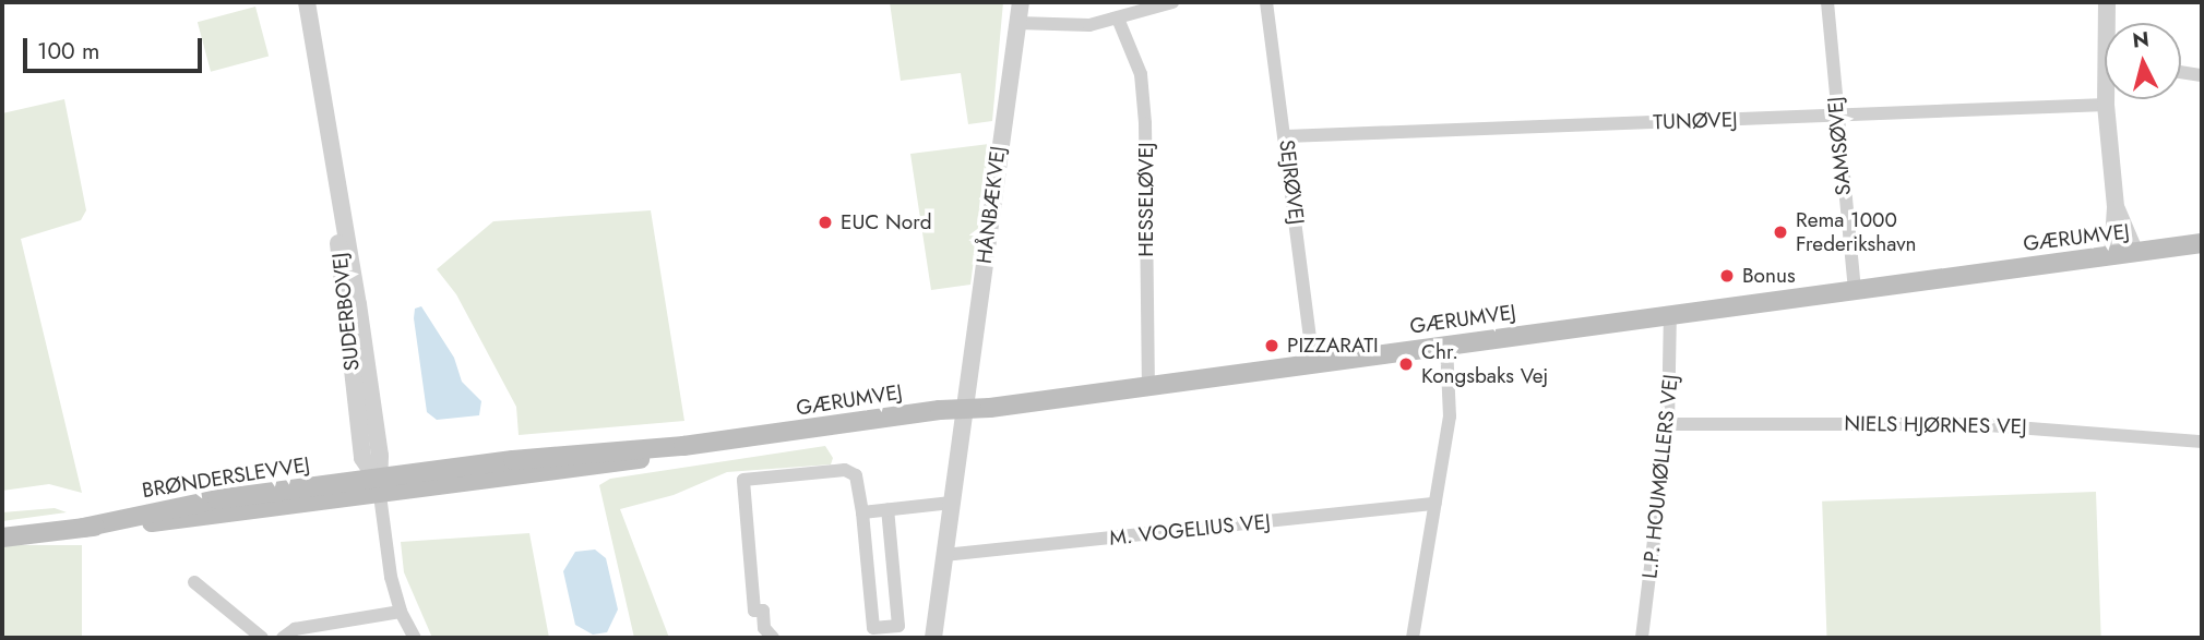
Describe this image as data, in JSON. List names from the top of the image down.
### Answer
{
  "streets": {
    "main road": ["GÆRUMVEJ", "BRØNDERSLEVVEJ"],
    "street": [
      "TUNØVEJ",
      "SAMSØVEJ",
      "SEJRØVEJ",
      "HESSELØVEJ",
      "HÅNBÆKVEJ",
      "SUDERBOVEJ",
      "NIELS HJØRNES VEJ",
      "L.P. HOUMØLLERS VEJ",
      "M. VOGELIUS VEJ"
    ]
  },
  "crossings": [
    ["TUNØVEJ", "SAMSØVEJ"],
    ["TUNØVEJ", "SEJRØVEJ"],
    ["SAMSØVEJ", "GÆRUMVEJ"],
    ["SEJRØVEJ", "GÆRUMVEJ"],
    ["HESSELØVEJ", "GÆRUMVEJ"],
    ["HÅNBÆKVEJ", "GÆRUMVEJ"],
    ["HÅNBÆKVEJ", "M. VOGELIUS VEJ"],
    ["GÆRUMVEJ", "SUDERBOVEJ"],
    ["GÆRUMVEJ", "L.P. HOUMØLLERS VEJ"],
    ["GÆRUMVEJ", "BRØNDERSLEVVEJ"],
    ["SUDERBOVEJ", "BRØNDERSLEVVEJ"],
    ["NIELS HJØRNES VEJ", "L.P. HOUMØLLERS VEJ"]
  ],
  "places": [
    "EUC Nord",
    "Rema 1000 Frederikshavn",
    "Bonus",
    "PIZZARATI",
    "Chr. Kongsbaks Vej"
  ],
  "scale_bar": "100 m",
  "north": "top"
}
